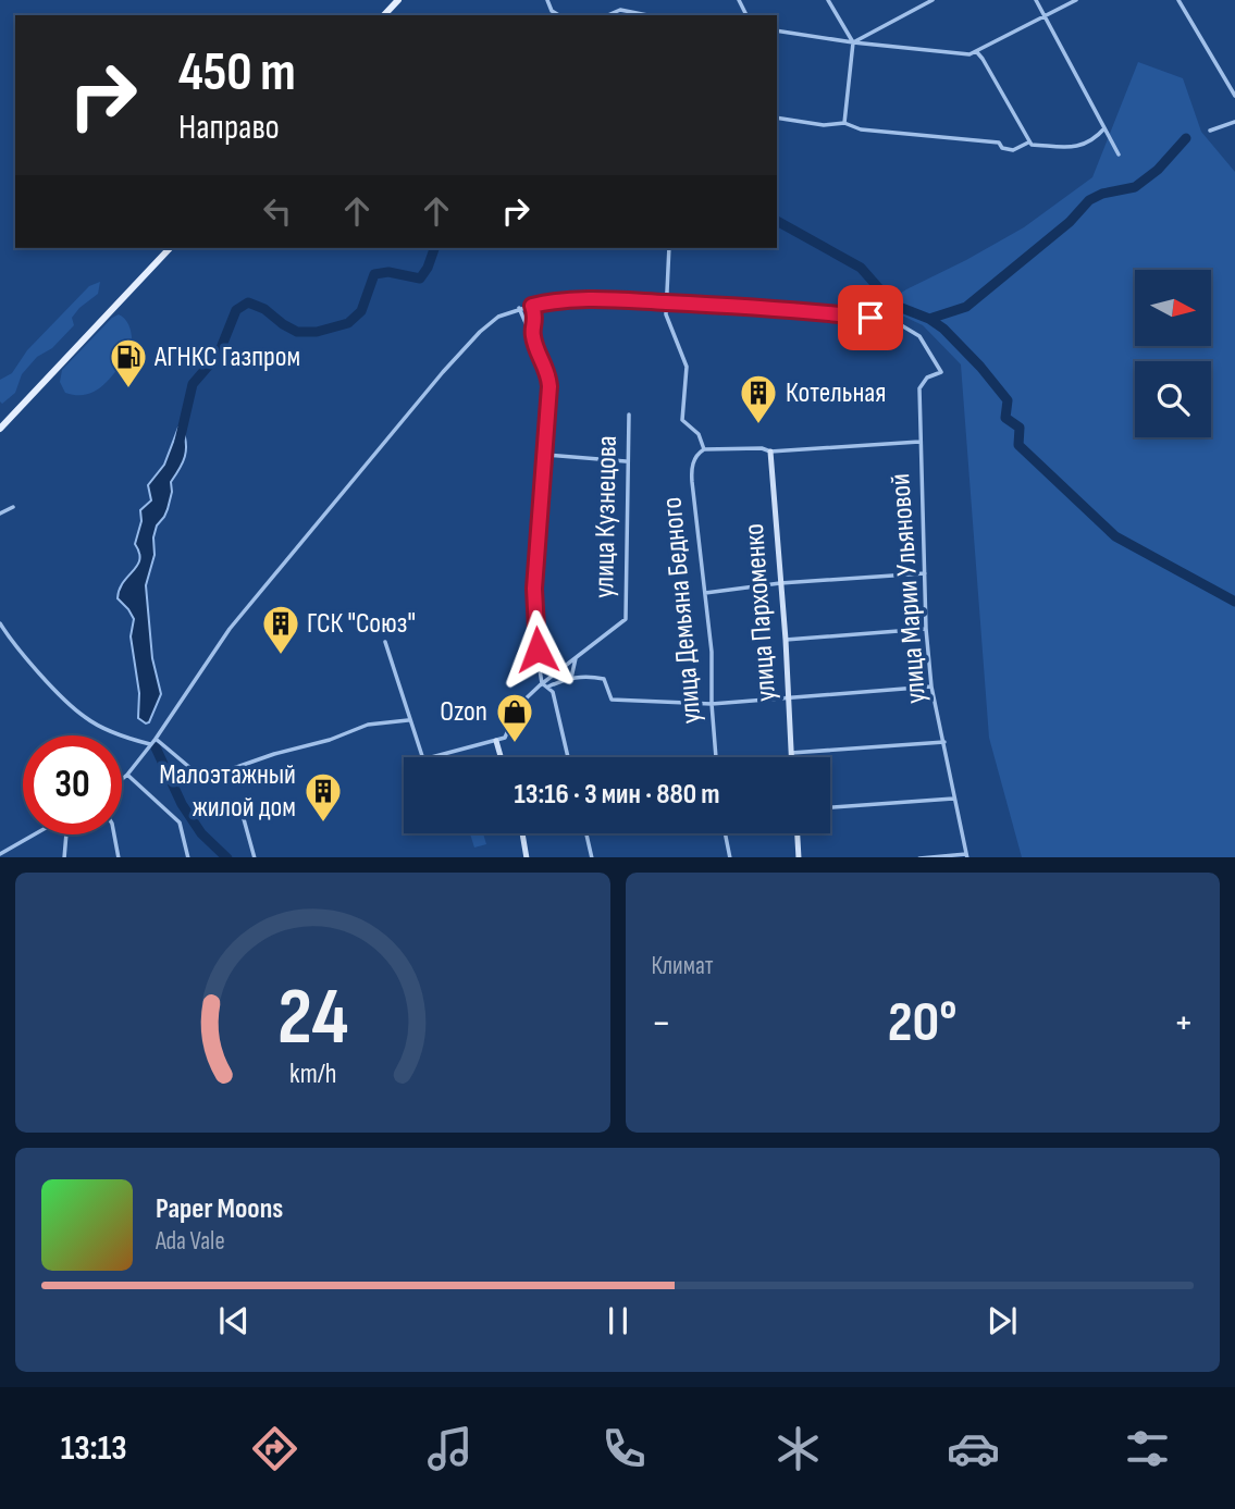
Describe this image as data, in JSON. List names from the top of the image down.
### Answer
{
  "streets": {
    "street": [
      "улица Кузнецова",
      "улица Марии Ульяновой",
      "улица Демьяна Бедного",
      "улица Пархоменко"
    ]
  },
  "places": {
    "fuel station": ["АГНКС Газпром"],
    "building": ["Котельная", "ГСК \"Союз\"", "Малоэтажный жилой дом"],
    "shop": ["Ozon"]
  },
  "north": "right",
  "page": {
    "turn": ["450 m", "Направо"],
    "limit": "30",
    "trip": "13:16 · 3 мин · 880 m",
    "tile": "Климат",
    "heat": ["−", "20°", "+"],
    "song": ["Paper Moons", "Ada Vale"],
    "tabs": "13:13",
    "gauge": ["24", "km/h"]
  }
}
